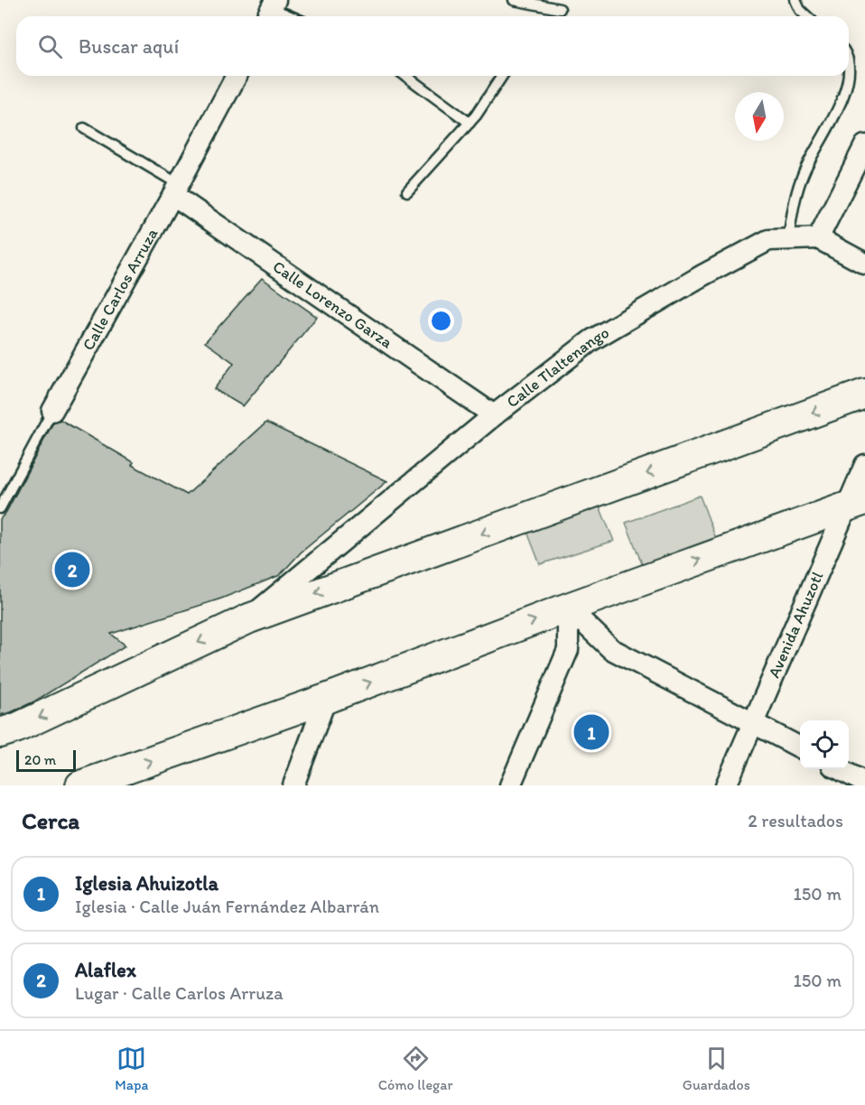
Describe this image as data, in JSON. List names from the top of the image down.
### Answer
{
  "streets": {
    "street": [
      "Calle Carlos Arruza",
      "Calle Lorenzo Garza",
      "Calle Tlaltenango",
      "Avenida Ahuzotl"
    ]
  },
  "crossings": [
    ["Calle Carlos Arruza", "Calle Lorenzo Garza"],
    ["Calle Lorenzo Garza", "Calle Tlaltenango"]
  ],
  "scale_bar": "20 m",
  "north": "bottom",
  "page": {
    "search": "Buscar aquí",
    "pins": ["2", "1"],
    "scale": "20 m",
    "heading": ["Cerca", "2 resultados"],
    "list": [
      {
        "mark": "1",
        "name": "Iglesia Ahuizotla",
        "note": "Iglesia · Calle Juán Fernández Albarrán",
        "value": "150 m"
      },
      {
        "mark": "2",
        "name": "Alaflex",
        "note": "Lugar · Calle Carlos Arruza",
        "value": "150 m"
      }
    ],
    "nav": ["Mapa", "Cómo llegar", "Guardados"]
  }
}
